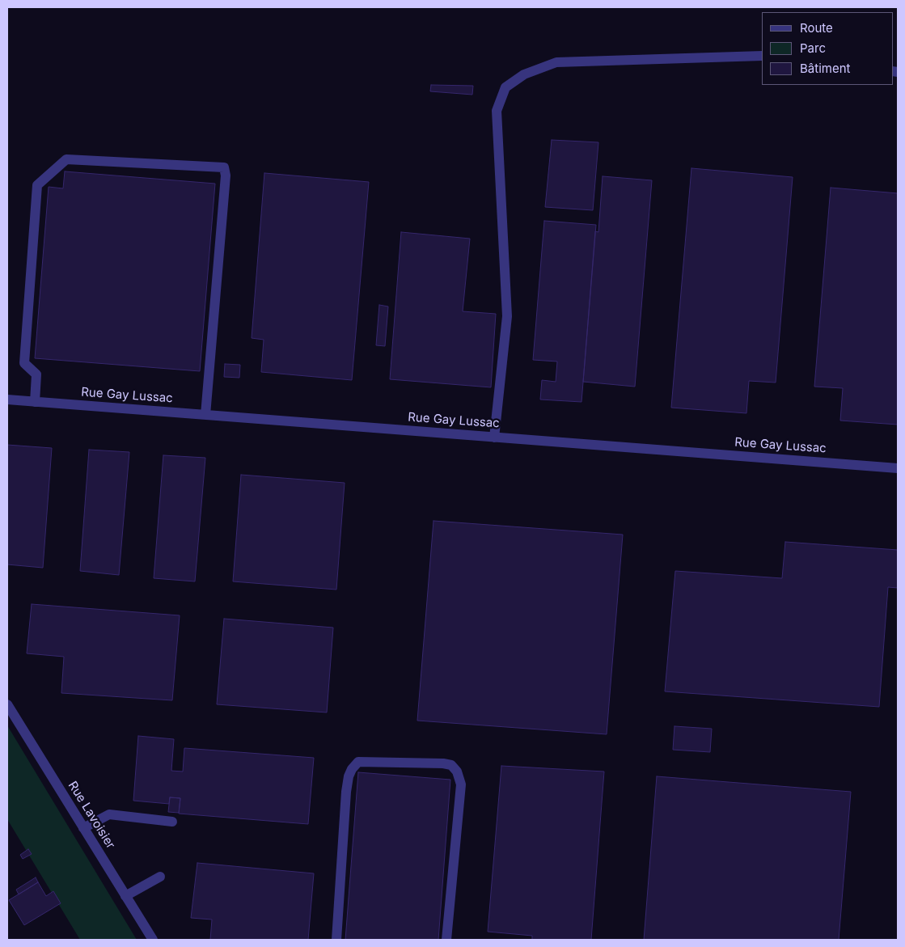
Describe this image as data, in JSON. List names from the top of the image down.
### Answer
{
  "streets": {
    "street": ["Rue Gay Lussac", "Rue Lavoisier"]
  },
  "legend": ["Route", "Parc", "Bâtiment"]
}
